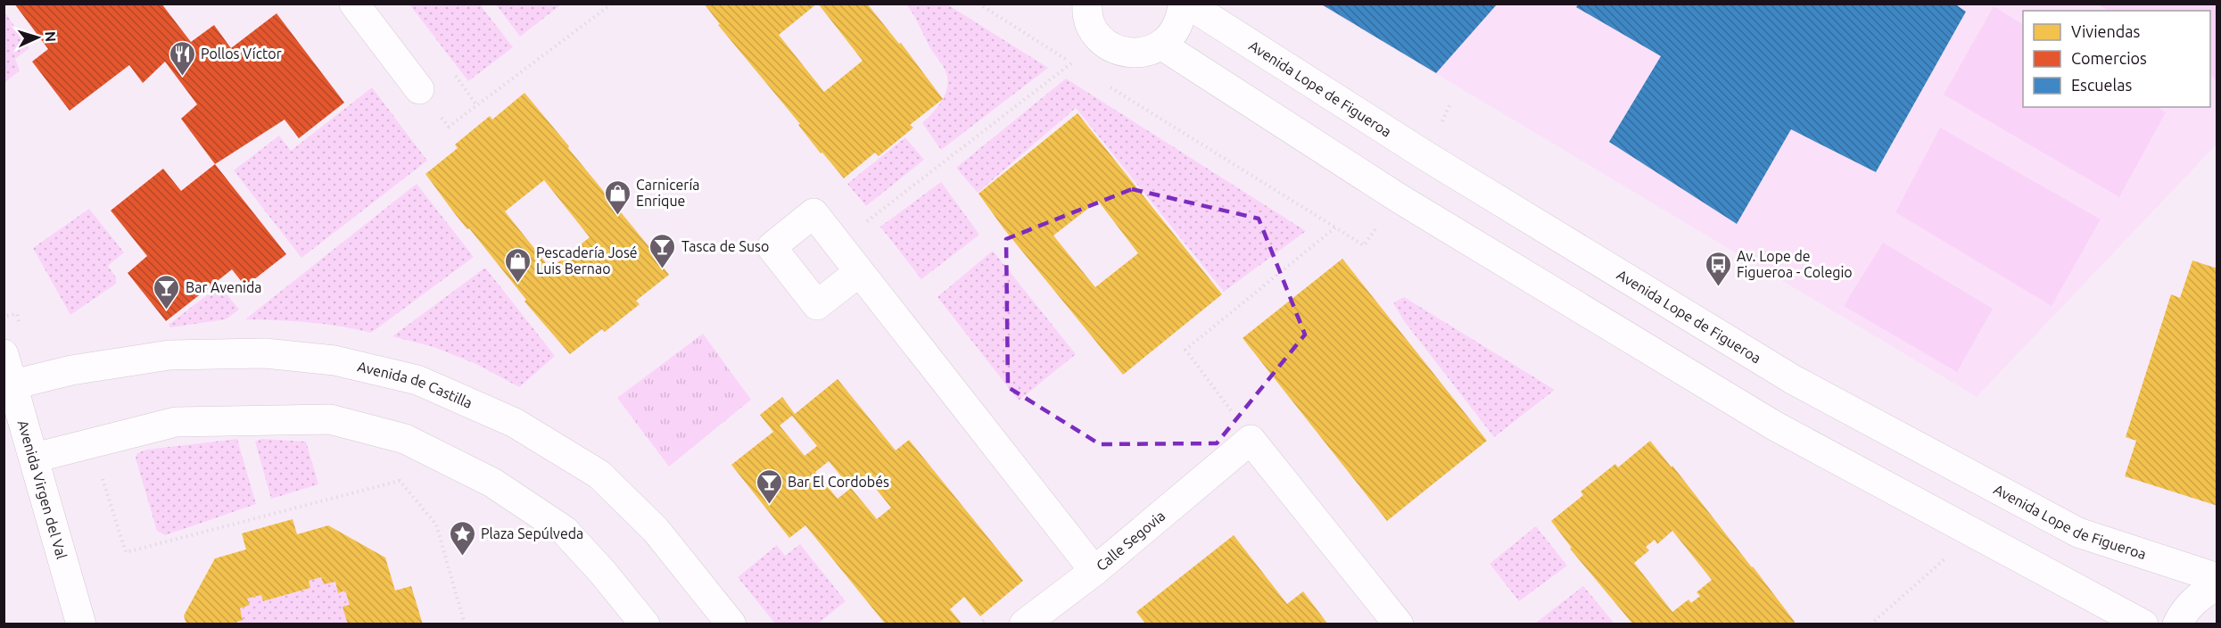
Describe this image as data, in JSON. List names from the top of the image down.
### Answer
{
  "streets": {
    "street": [
      "Avenida Lope de Figueroa",
      "Avenida de Castilla",
      "Avenida Virgen del Val",
      "Calle Segovia"
    ]
  },
  "crossings": [
    ["Avenida de Castilla", "Avenida Virgen del Val"]
  ],
  "places": {
    "restaurant": ["Pollos Víctor"],
    "shop": ["Carnicería Enrique", "Pescadería José Luis Bernao"],
    "bar": ["Tasca de Suso", "Bar Avenida", "Bar El Cordobés"],
    "bus stop": ["Av. Lope de Figueroa - Colegio"],
    "place": ["Plaza Sepúlveda"]
  },
  "legend": ["Viviendas", "Comercios", "Escuelas"],
  "north": "right"
}
